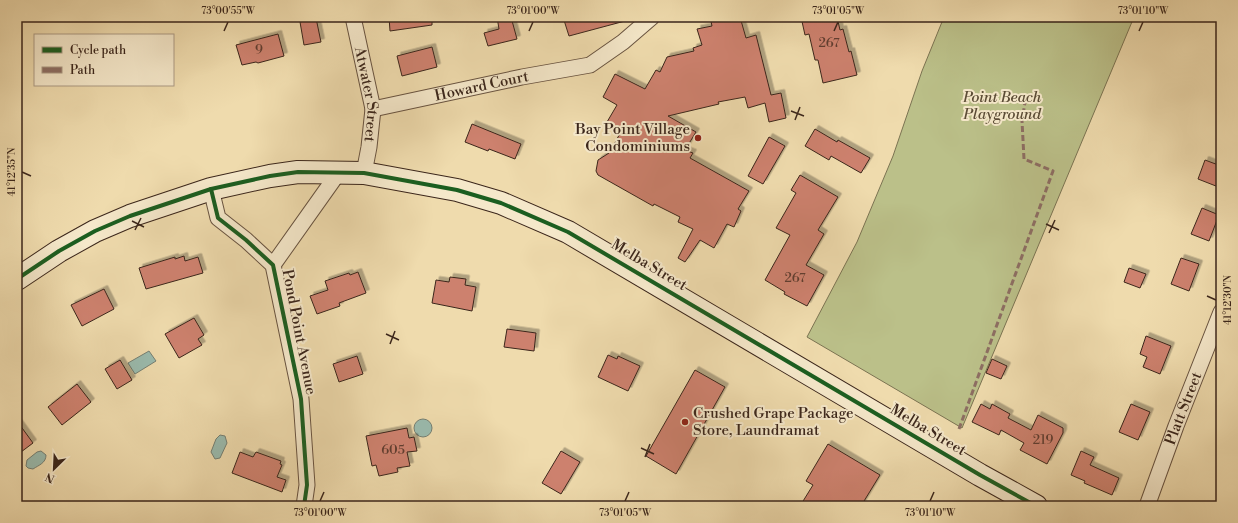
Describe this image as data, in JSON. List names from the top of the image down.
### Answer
{
  "streets": {
    "main road": ["Melba Street"],
    "street": [
      "Howard Court",
      "Atwater Street",
      "Pond Point Avenue",
      "Platt Street"
    ]
  },
  "crossings": [
    ["Howard Court", "Atwater Street"],
    ["Atwater Street", "Melba Street"],
    ["Melba Street", "Pond Point Avenue"]
  ],
  "parks": ["Point Beach Playground"],
  "places": ["Bay Point Village Condominiums", "Crushed Grape Package Store, Laundramat"],
  "house_numbers": [
    "267",
    "9",
    "267",
    "219",
    "605"
  ],
  "legend": ["Cycle path", "Path"],
  "north": "bottom left",
  "coordinates": [
    "73°00'55\"W",
    "73°01'00\"W",
    "73°01'05\"W",
    "73°01'10\"W",
    "41°12'35\"N",
    "41°12'30\"N"
  ]
}
